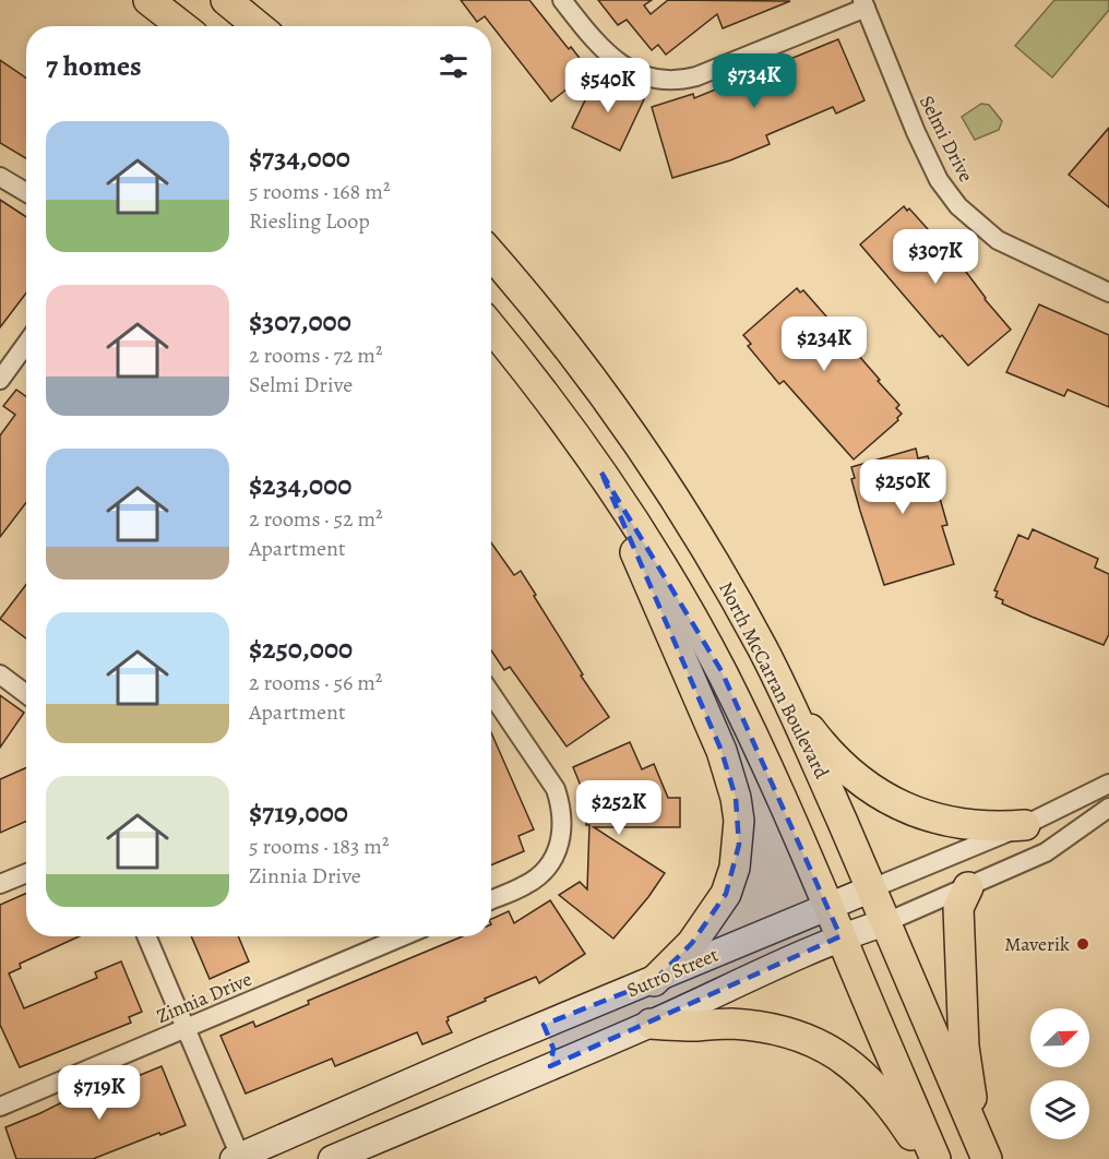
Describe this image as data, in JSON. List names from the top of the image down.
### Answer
{
  "streets": {
    "main road": ["North McCarran Boulevard", "Sutro Street"],
    "street": ["Selmi Drive", "Zinnia Drive"]
  },
  "crossings": [
    ["North McCarran Boulevard", "Sutro Street"]
  ],
  "places": ["Maverik"],
  "north": "top right",
  "page": {
    "heading": "7 homes",
    "price": [
      "$734K",
      "$540K",
      "$307K",
      "$234K",
      "$250K",
      "$252K",
      "$719K"
    ],
    "list": [
      {
        "name": "$734,000",
        "note": "5 rooms · 168 m² · Riesling Loop"
      },
      {
        "name": "$307,000",
        "note": "2 rooms · 72 m² · Selmi Drive"
      },
      {
        "name": "$234,000",
        "note": "2 rooms · 52 m² · Apartment"
      },
      {
        "name": "$250,000",
        "note": "2 rooms · 56 m² · Apartment"
      },
      {
        "name": "$719,000",
        "note": "5 rooms · 183 m² · Zinnia Drive"
      }
    ]
  }
}
